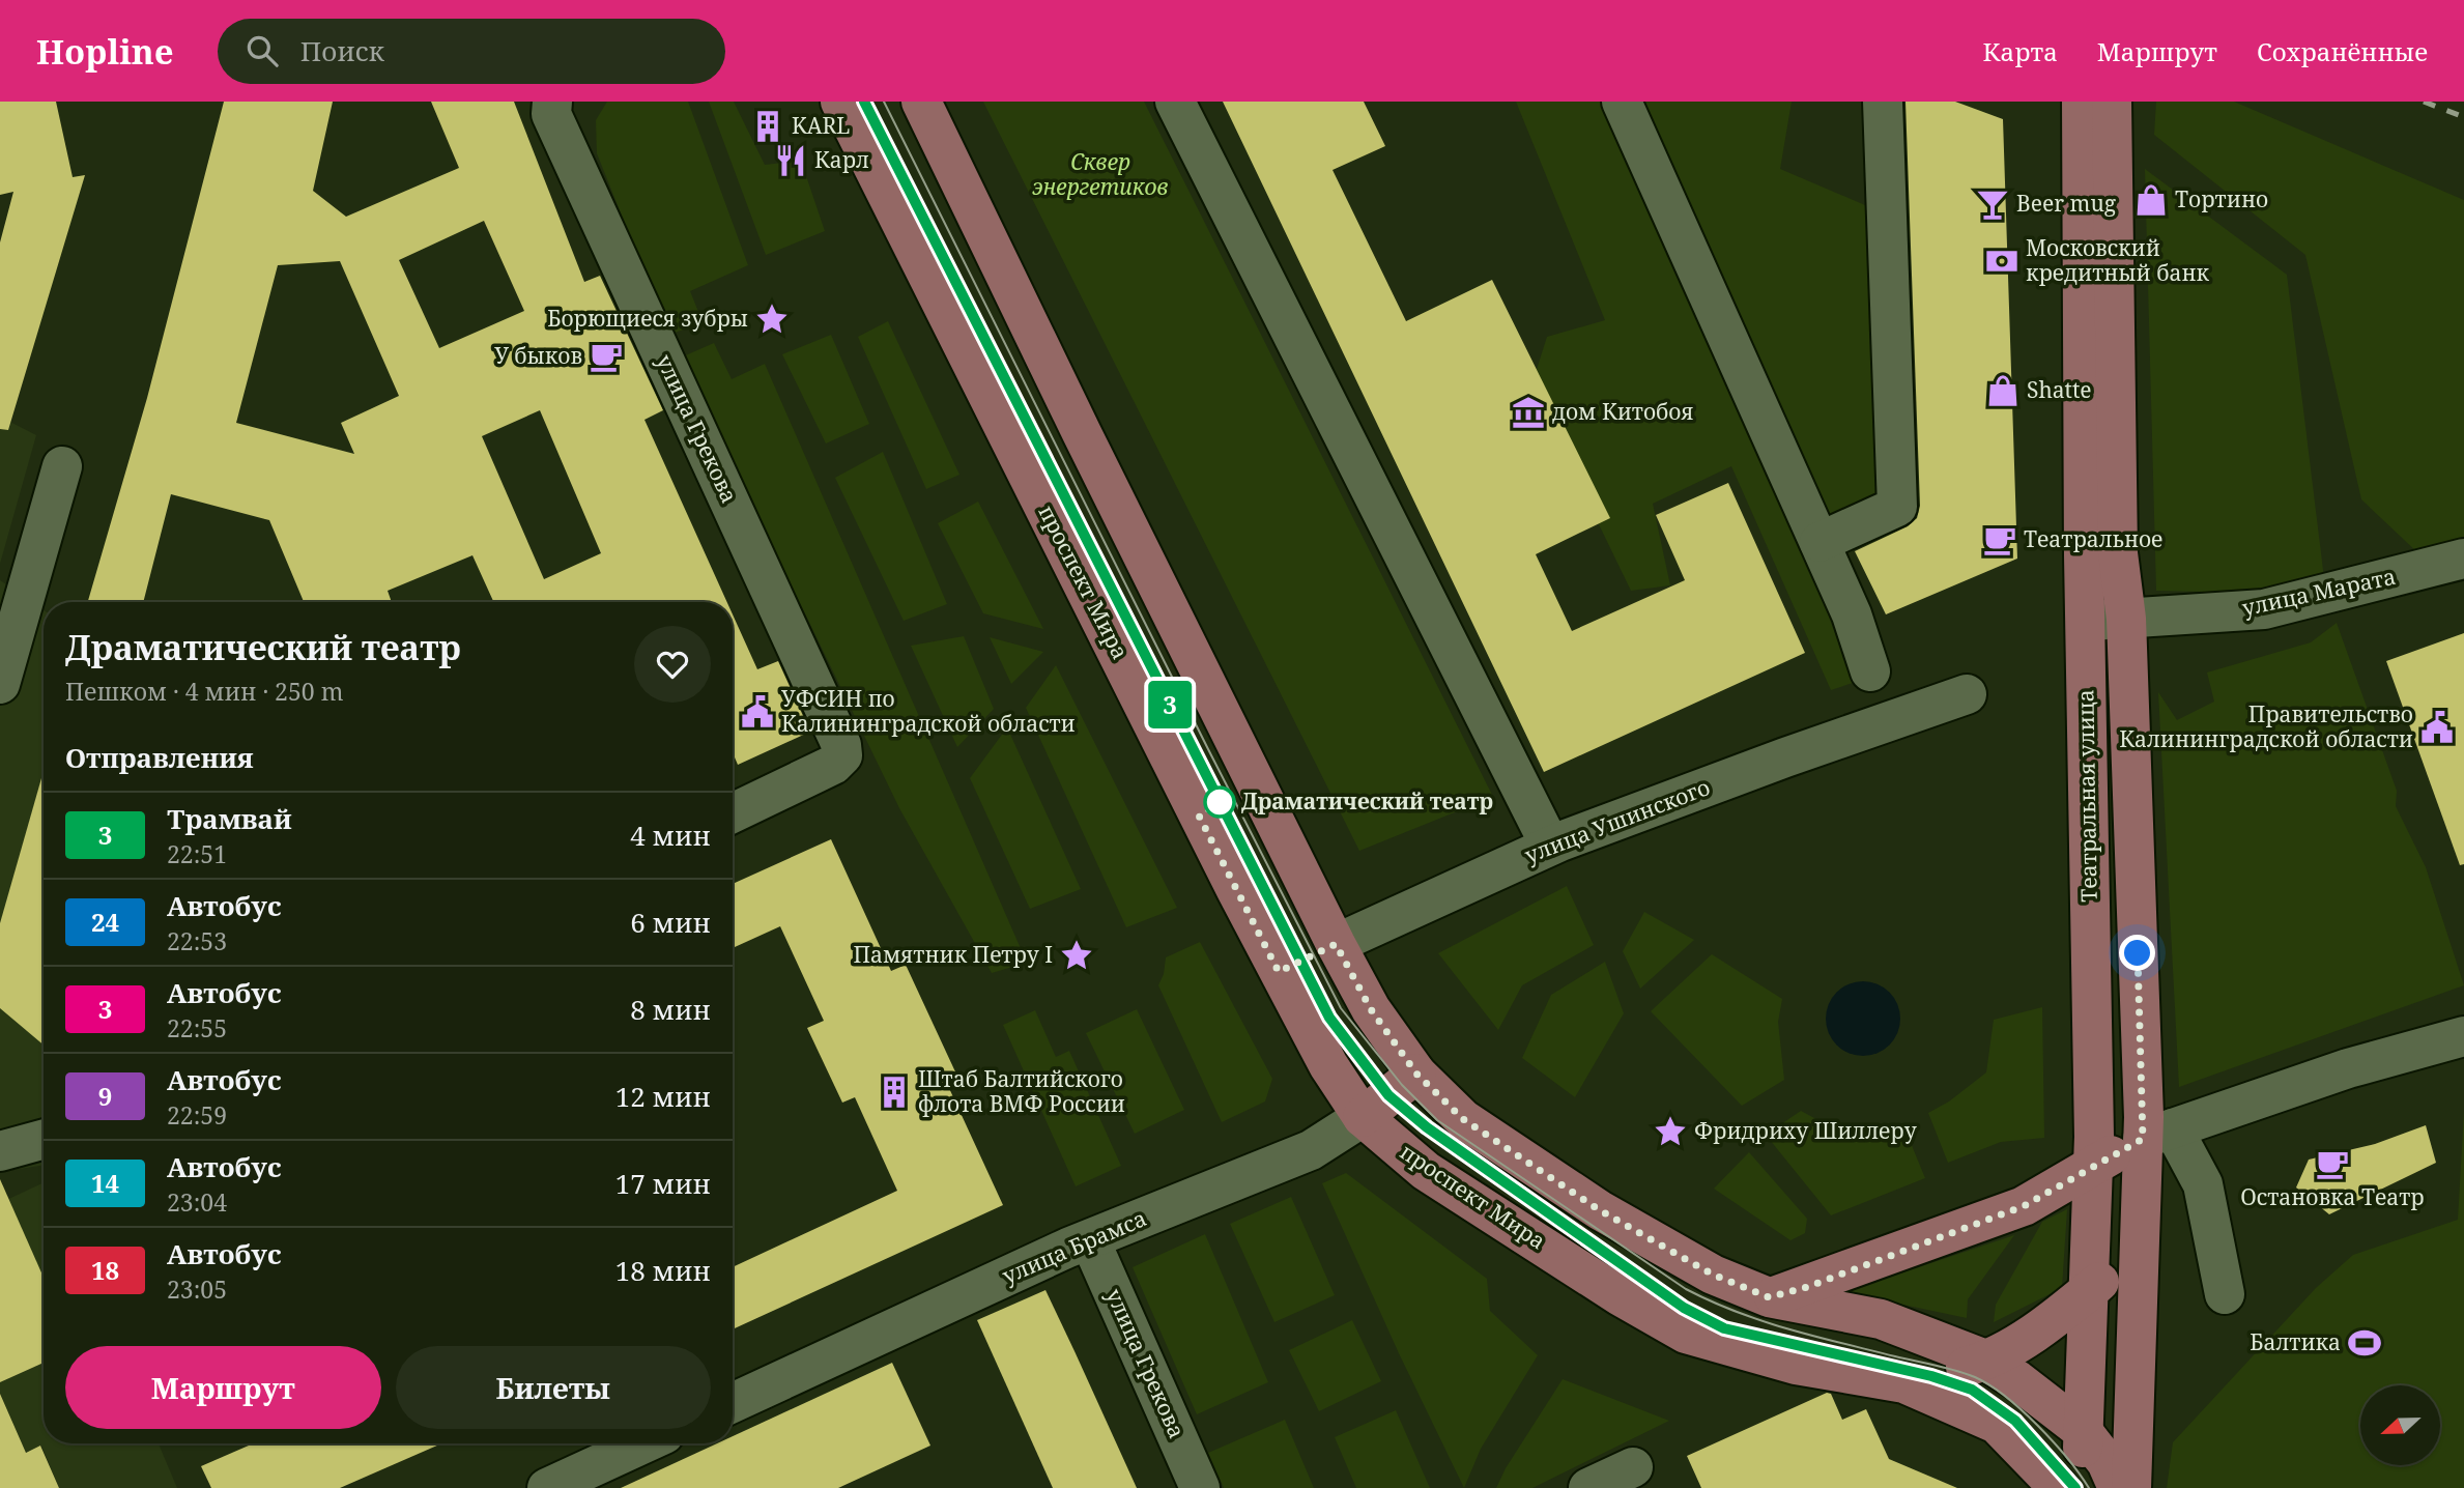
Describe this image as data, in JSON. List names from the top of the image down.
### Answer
{
  "streets": {
    "main road": [
      "проспект Мира",
      "Театральная улица",
      "улица Ушинского",
      "улица Брамса"
    ],
    "street": ["улица Грекова", "улица Марата"]
  },
  "crossings": [
    ["улица Грекова", "улица Брамса"],
    ["проспект Мира", "улица Ушинского"],
    ["проспект Мира", "улица Брамса"],
    ["улица Марата", "Театральная улица"]
  ],
  "parks": ["Сквер энергетиков"],
  "places": {
    "building": ["KARL", "Штаб Балтийского флота ВМФ России"],
    "restaurant": ["Карл"],
    "shop": ["Тортино", "Shatte"],
    "bar": ["Beer mug"],
    "bank": ["Московский кредитный банк"],
    "place": ["Борющиеся зубры", "Памятник Петру I", "Фридриху Шиллеру"],
    "cafe": ["У быков", "Театральное", "Остановка Театр"],
    "museum": ["дом Китобоя"],
    "public building": ["УФСИН по Калининградской области", "Правительство Калининградской области"],
    "other": ["Драматический театр"],
    "sports": ["Балтика"]
  },
  "lines": ["tram line 3"],
  "north": "left",
  "page": {
    "header": "Hopline",
    "search": "Поиск",
    "nav": ["Карта", "Маршрут", "Сохранённые"],
    "on_map": "3",
    "heading": [
      ["Драматический театр", "Пешком · 4 мин · 250 m"],
      "Отправления"
    ],
    "list": [
      {
        "mark": "3",
        "name": "Трамвай",
        "note": "22:51",
        "value": "4 мин"
      },
      {
        "mark": "24",
        "name": "Автобус",
        "note": "22:53",
        "value": "6 мин"
      },
      {
        "mark": "3",
        "name": "Автобус",
        "note": "22:55",
        "value": "8 мин"
      },
      {
        "mark": "9",
        "name": "Автобус",
        "note": "22:59",
        "value": "12 мин"
      },
      {
        "mark": "14",
        "name": "Автобус",
        "note": "23:04",
        "value": "17 мин"
      },
      {
        "mark": "18",
        "name": "Автобус",
        "note": "23:05",
        "value": "18 мин"
      }
    ],
    "buttons": ["Маршрут", "Билеты"]
  }
}
